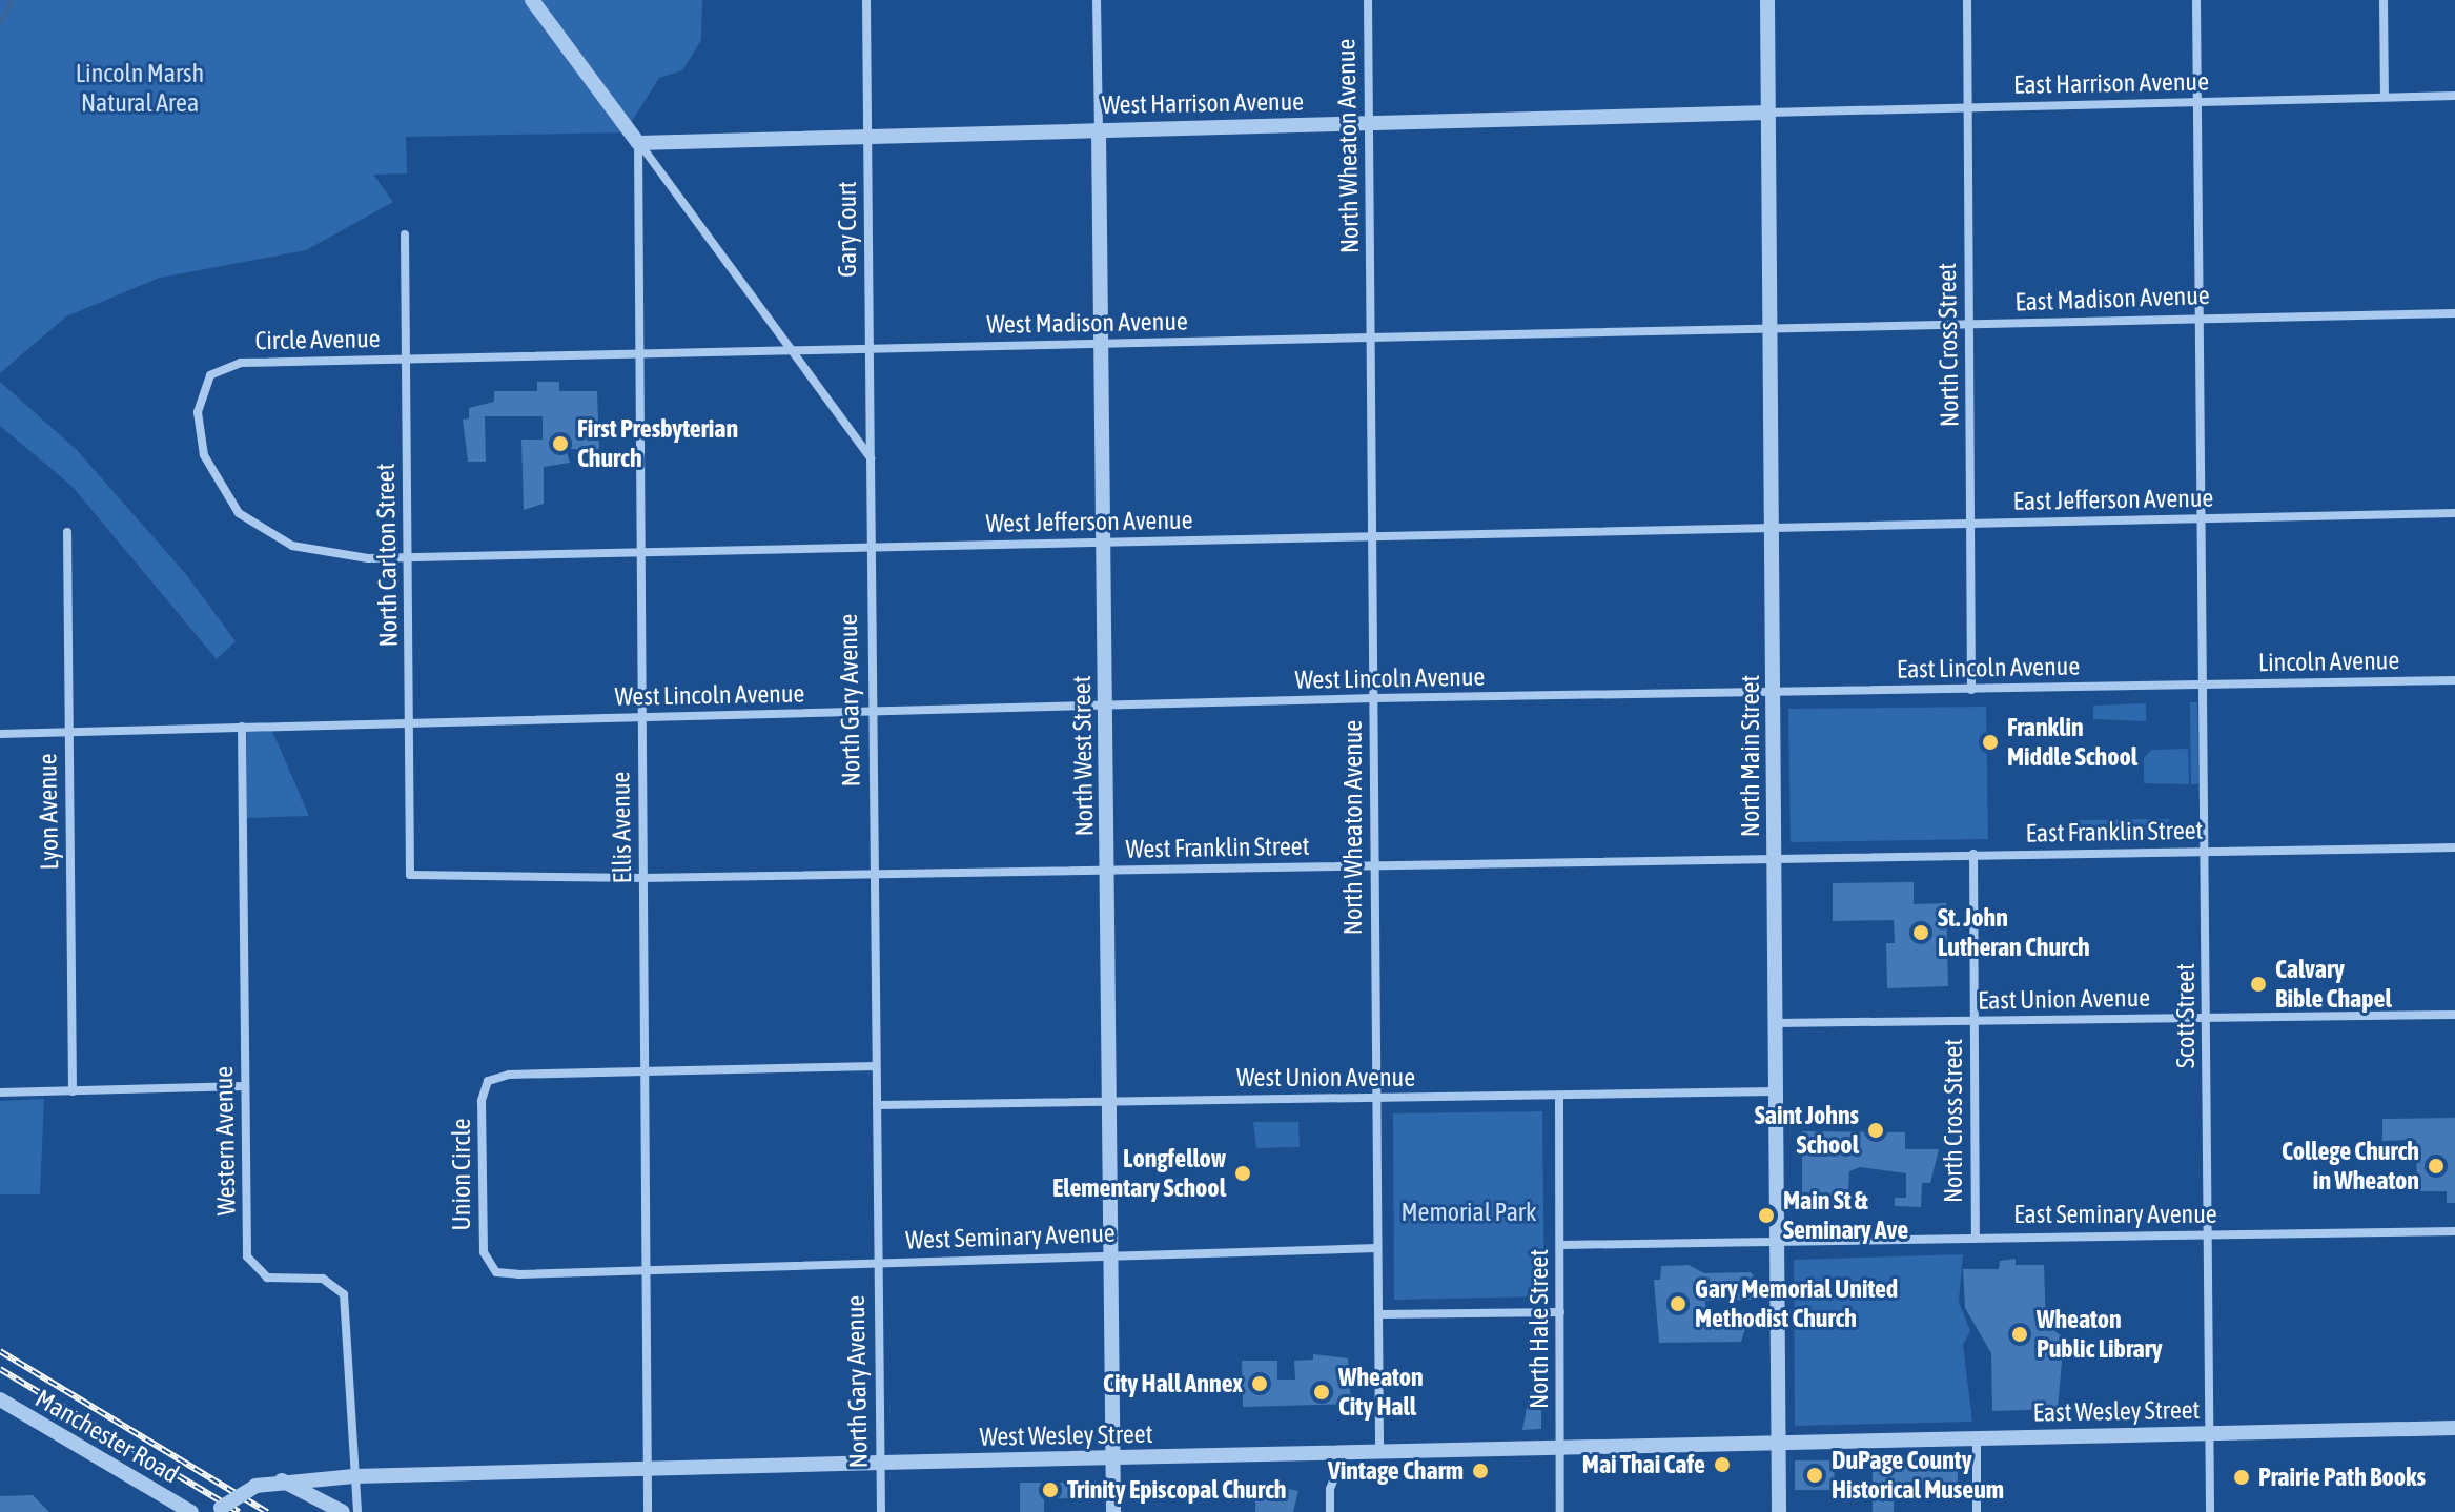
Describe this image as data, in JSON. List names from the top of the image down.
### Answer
{
  "streets": {
    "street": [
      "East Harrison Avenue",
      "West Harrison Avenue",
      "North Wheaton Avenue",
      "Gary Court",
      "East Madison Avenue",
      "West Madison Avenue",
      "Circle Avenue",
      "North Cross Street",
      "East Jefferson Avenue",
      "West Jefferson Avenue",
      "North Carlton Street",
      "Lincoln Avenue",
      "East Lincoln Avenue",
      "West Lincoln Avenue",
      "North Gary Avenue",
      "North West Street",
      "North Main Street",
      "Lyon Avenue",
      "Ellis Avenue",
      "East Franklin Street",
      "West Franklin Street",
      "East Union Avenue",
      "Scott Street",
      "West Union Avenue",
      "Western Avenue",
      "Union Circle",
      "East Seminary Avenue",
      "West Seminary Avenue",
      "North Hale Street",
      "East Wesley Street",
      "West Wesley Street",
      "Manchester Road"
    ]
  },
  "crossings": [
    ["East Harrison Avenue", "West Harrison Avenue"],
    ["East Harrison Avenue", "North Cross Street"],
    ["East Harrison Avenue", "North Main Street"],
    ["East Harrison Avenue", "Scott Street"],
    ["West Harrison Avenue", "North Wheaton Avenue"],
    ["West Harrison Avenue", "Gary Court"],
    ["West Harrison Avenue", "North West Street"],
    ["West Harrison Avenue", "North Main Street"],
    ["West Harrison Avenue", "Ellis Avenue"],
    ["North Wheaton Avenue", "West Madison Avenue"],
    ["North Wheaton Avenue", "West Jefferson Avenue"],
    ["North Wheaton Avenue", "West Lincoln Avenue"],
    ["North Wheaton Avenue", "West Franklin Street"],
    ["North Wheaton Avenue", "West Union Avenue"],
    ["North Wheaton Avenue", "West Seminary Avenue"],
    ["North Wheaton Avenue", "West Wesley Street"],
    ["Gary Court", "West Madison Avenue"],
    ["Gary Court", "North Gary Avenue"],
    ["East Madison Avenue", "West Madison Avenue"],
    ["East Madison Avenue", "North Cross Street"],
    ["East Madison Avenue", "North Main Street"],
    ["East Madison Avenue", "Scott Street"],
    ["West Madison Avenue", "Circle Avenue"],
    ["West Madison Avenue", "North Carlton Street"],
    ["West Madison Avenue", "North West Street"],
    ["West Madison Avenue", "North Main Street"],
    ["West Madison Avenue", "Ellis Avenue"],
    ["Circle Avenue", "West Jefferson Avenue"],
    ["Circle Avenue", "North Carlton Street"],
    ["North Cross Street", "East Jefferson Avenue"],
    ["North Cross Street", "East Lincoln Avenue"],
    ["North Cross Street", "East Franklin Street"],
    ["North Cross Street", "East Union Avenue"],
    ["North Cross Street", "East Seminary Avenue"],
    ["East Jefferson Avenue", "West Jefferson Avenue"],
    ["East Jefferson Avenue", "North Main Street"],
    ["East Jefferson Avenue", "Scott Street"],
    ["West Jefferson Avenue", "North Carlton Street"],
    ["West Jefferson Avenue", "North Gary Avenue"],
    ["West Jefferson Avenue", "North West Street"],
    ["West Jefferson Avenue", "North Main Street"],
    ["West Jefferson Avenue", "Ellis Avenue"],
    ["North Carlton Street", "West Lincoln Avenue"],
    ["North Carlton Street", "West Franklin Street"],
    ["Lincoln Avenue", "East Lincoln Avenue"],
    ["Lincoln Avenue", "Scott Street"],
    ["East Lincoln Avenue", "West Lincoln Avenue"],
    ["East Lincoln Avenue", "North Main Street"],
    ["East Lincoln Avenue", "Scott Street"],
    ["West Lincoln Avenue", "North Gary Avenue"],
    ["West Lincoln Avenue", "North West Street"],
    ["West Lincoln Avenue", "North Main Street"],
    ["West Lincoln Avenue", "Lyon Avenue"],
    ["West Lincoln Avenue", "Ellis Avenue"],
    ["West Lincoln Avenue", "Western Avenue"],
    ["North Gary Avenue", "West Franklin Street"],
    ["North Gary Avenue", "West Union Avenue"],
    ["North Gary Avenue", "West Seminary Avenue"],
    ["North Gary Avenue", "West Wesley Street"],
    ["North West Street", "West Franklin Street"],
    ["North West Street", "West Union Avenue"],
    ["North West Street", "West Seminary Avenue"],
    ["North West Street", "West Wesley Street"],
    ["North Main Street", "East Franklin Street"],
    ["North Main Street", "West Franklin Street"],
    ["North Main Street", "East Union Avenue"],
    ["North Main Street", "West Union Avenue"],
    ["North Main Street", "East Seminary Avenue"],
    ["North Main Street", "East Wesley Street"],
    ["North Main Street", "West Wesley Street"],
    ["Ellis Avenue", "West Franklin Street"],
    ["Ellis Avenue", "Union Circle"],
    ["Ellis Avenue", "West Seminary Avenue"],
    ["Ellis Avenue", "West Wesley Street"],
    ["East Franklin Street", "West Franklin Street"],
    ["East Franklin Street", "Scott Street"],
    ["East Union Avenue", "Scott Street"],
    ["Scott Street", "East Seminary Avenue"],
    ["Scott Street", "East Wesley Street"],
    ["West Union Avenue", "North Hale Street"],
    ["Western Avenue", "West Wesley Street"],
    ["Union Circle", "West Seminary Avenue"],
    ["North Hale Street", "West Wesley Street"],
    ["East Wesley Street", "West Wesley Street"]
  ],
  "parks": ["Lincoln Marsh Natural Area", "Memorial Park"],
  "places": [
    "First Presbyterian Church",
    "Franklin Middle School",
    "St. John Lutheran Church",
    "Calvary Bible Chapel",
    "Saint Johns School",
    "College Church in Wheaton",
    "Longfellow Elementary School",
    "Main St & Seminary Ave",
    "Gary Memorial United Methodist Church",
    "Wheaton Public Library",
    "City Hall Annex",
    "Wheaton City Hall",
    "Mai Thai Cafe",
    "Vintage Charm",
    "DuPage County Historical Museum",
    "Prairie Path Books",
    "Trinity Episcopal Church"
  ]
}
